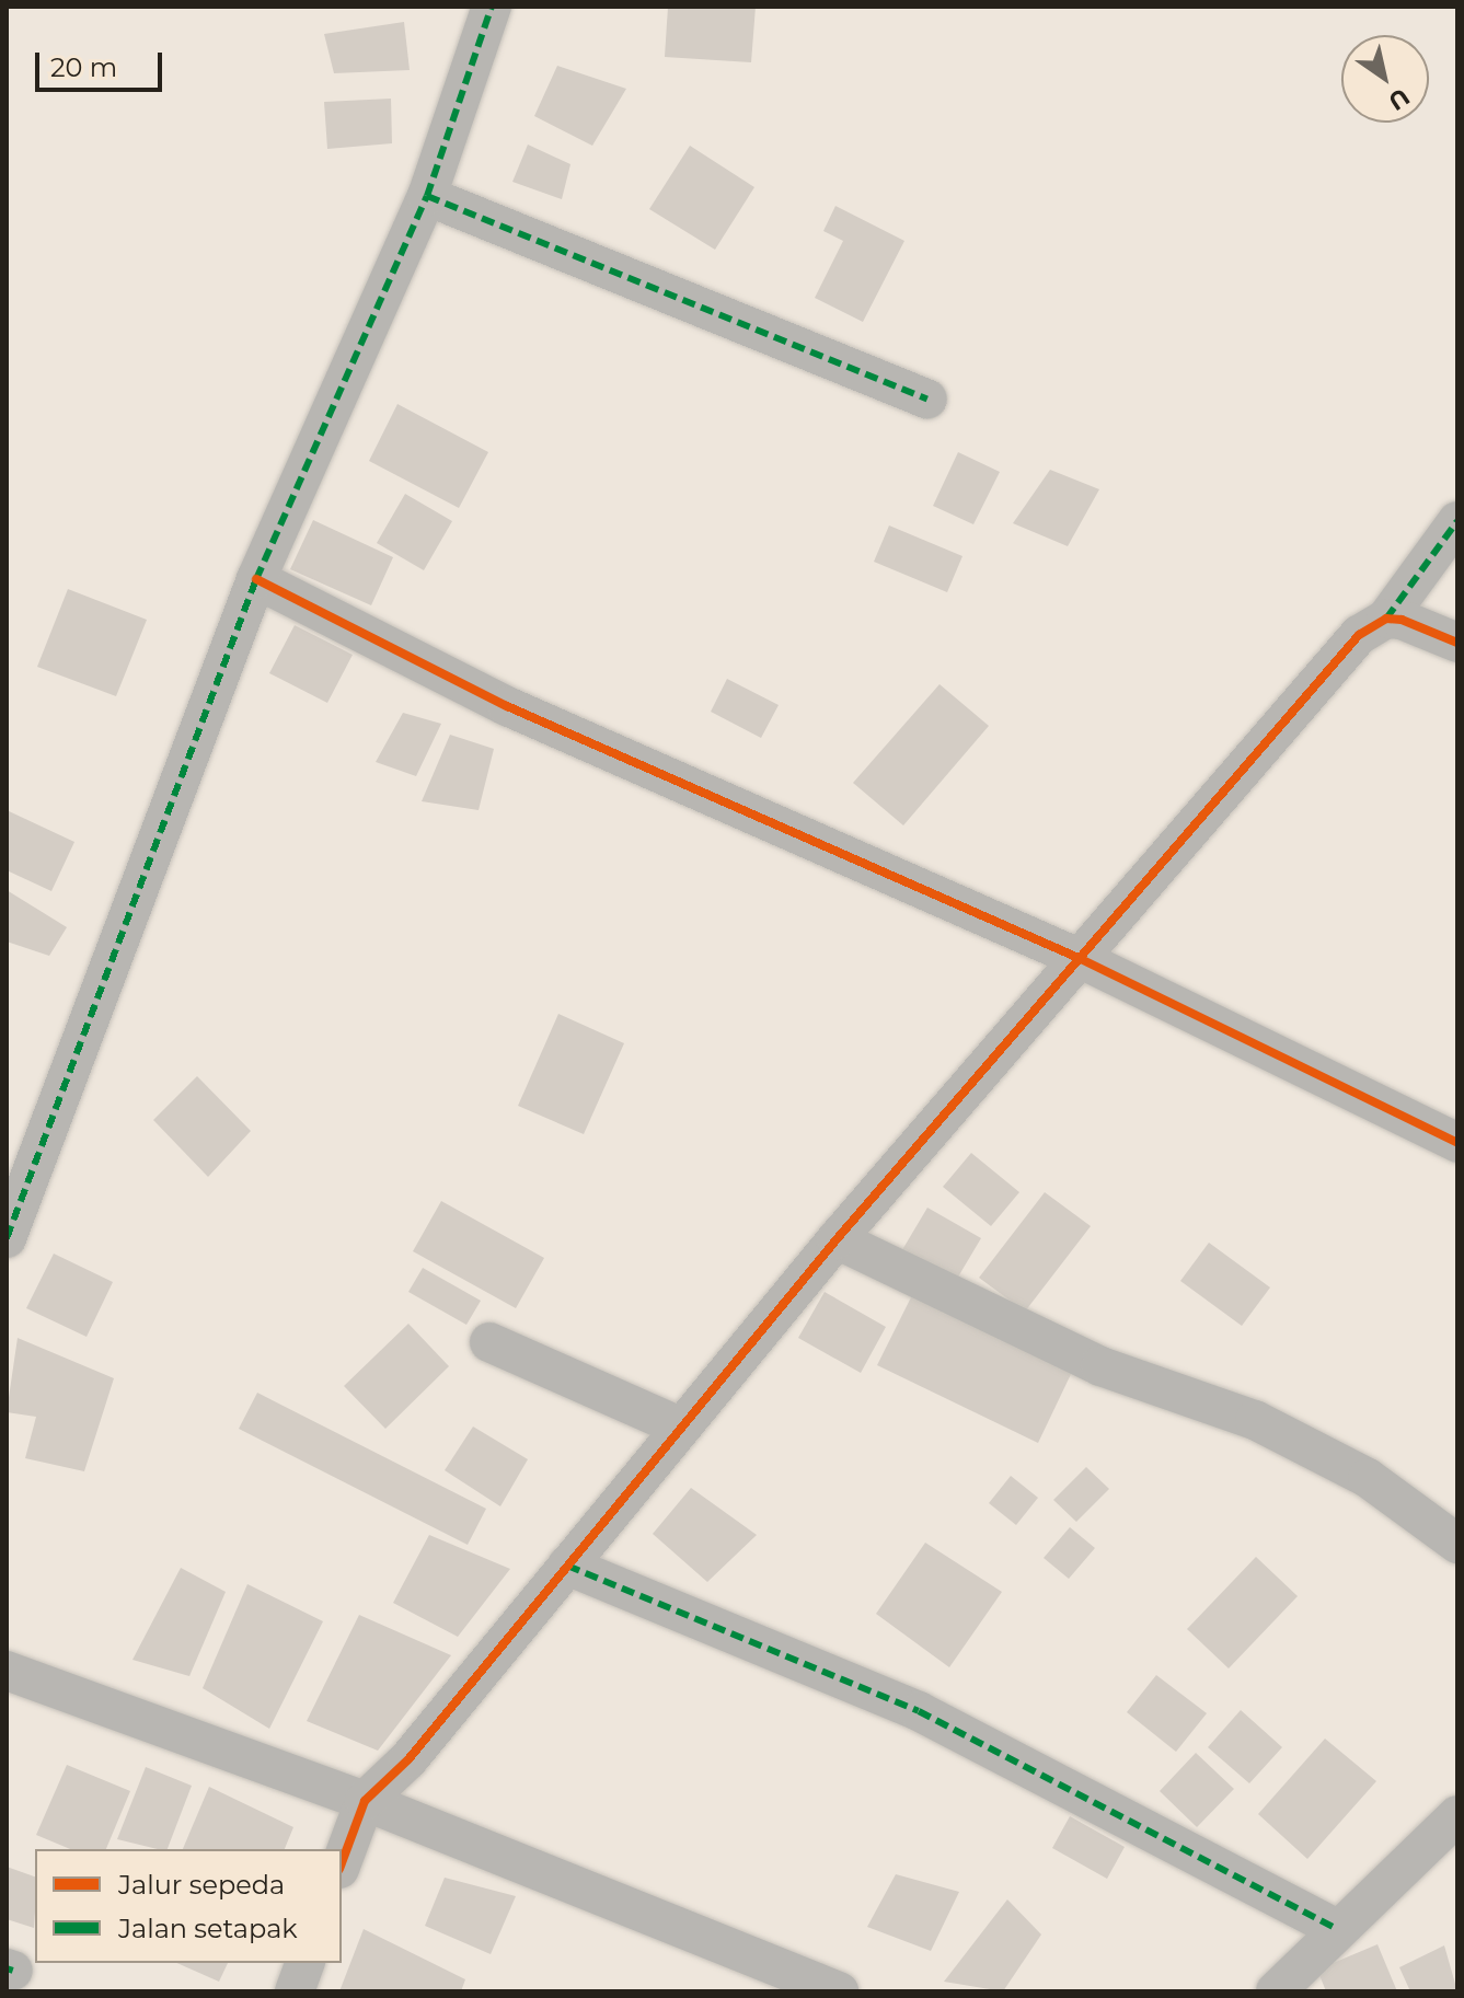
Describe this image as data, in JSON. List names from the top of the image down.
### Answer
{
  "legend": ["Jalur sepeda", "Jalan setapak"],
  "scale_bar": "20 m",
  "north": "bottom right"
}
